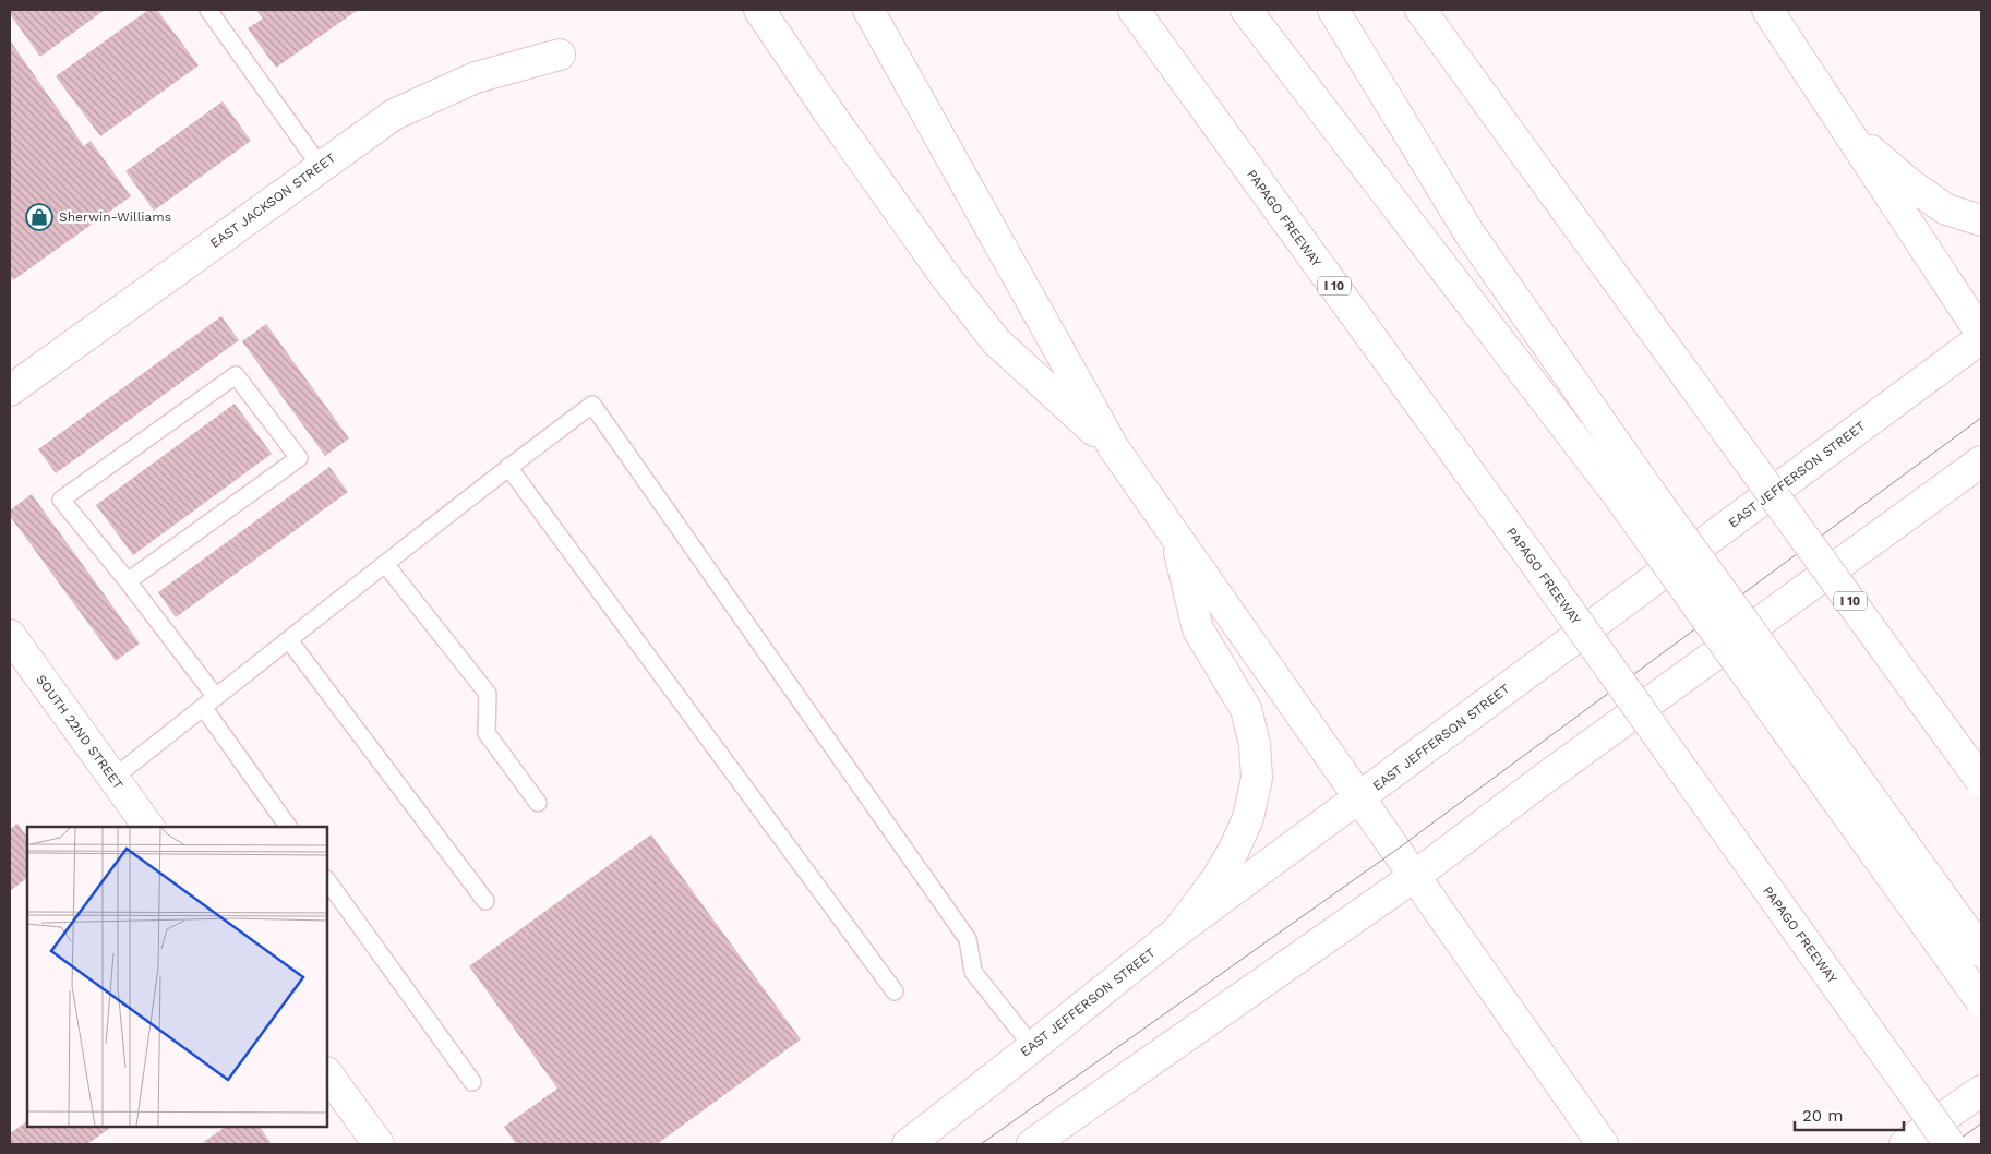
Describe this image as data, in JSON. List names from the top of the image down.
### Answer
{
  "streets": {
    "main road": [
      "EAST JACKSON STREET",
      "PAPAGO FREEWAY",
      "I 10",
      "EAST JEFFERSON STREET",
      "SOUTH 22ND STREET"
    ]
  },
  "places": {
    "shop": ["Sherwin-Williams"]
  },
  "scale_bar": "20 m"
}
